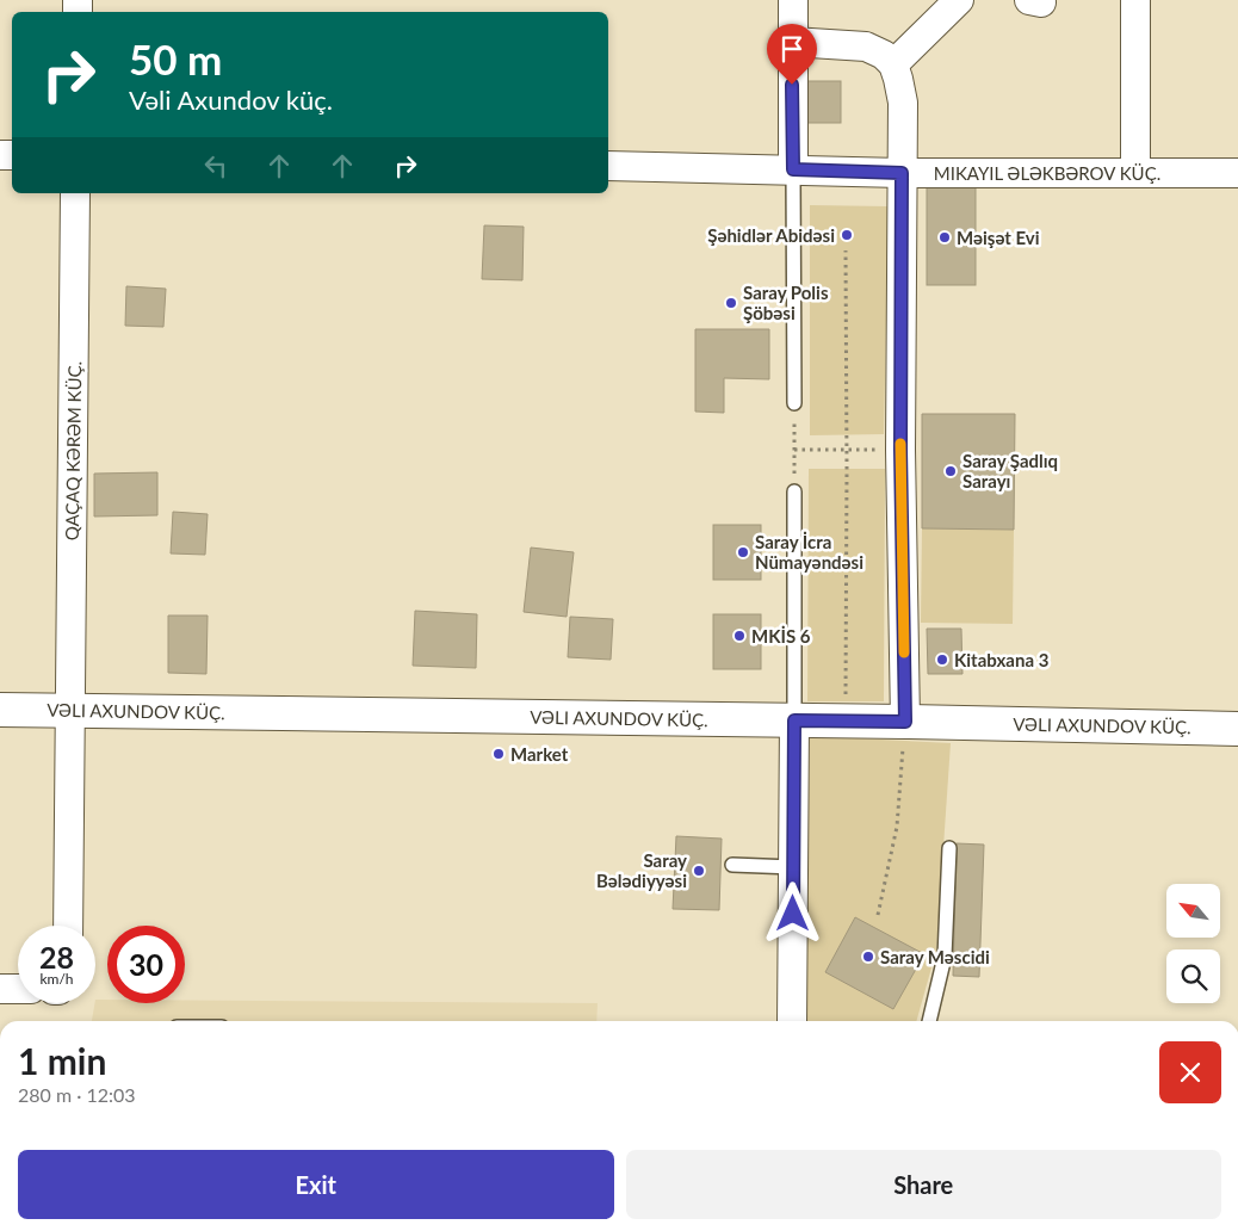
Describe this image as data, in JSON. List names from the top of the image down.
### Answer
{
  "streets": {
    "street": ["QAÇAQ KƏRƏM KÜÇ.", "VƏLI AXUNDOV KÜÇ."]
  },
  "crossings": [
    ["QAÇAQ KƏRƏM KÜÇ.", "VƏLI AXUNDOV KÜÇ."]
  ],
  "places": [
    "Şəhidlər Abidəsi",
    "Məişət Evi",
    "Saray Polis Şöbəsi",
    "Saray Şadlıq Sarayı",
    "Saray İcra Nümayəndəsi",
    "MKİS 6",
    "Kitabxana 3",
    "Market",
    "Saray Bələdiyyəsi",
    "Saray Məscidi"
  ],
  "north": "top left",
  "page": {
    "turn": ["50 m", "Vəli Axundov küç."],
    "speed": "28 km/h",
    "limit": "30",
    "heading": ["1 min", "280 m · 12:03"],
    "buttons": ["Exit", "Share"]
  }
}
